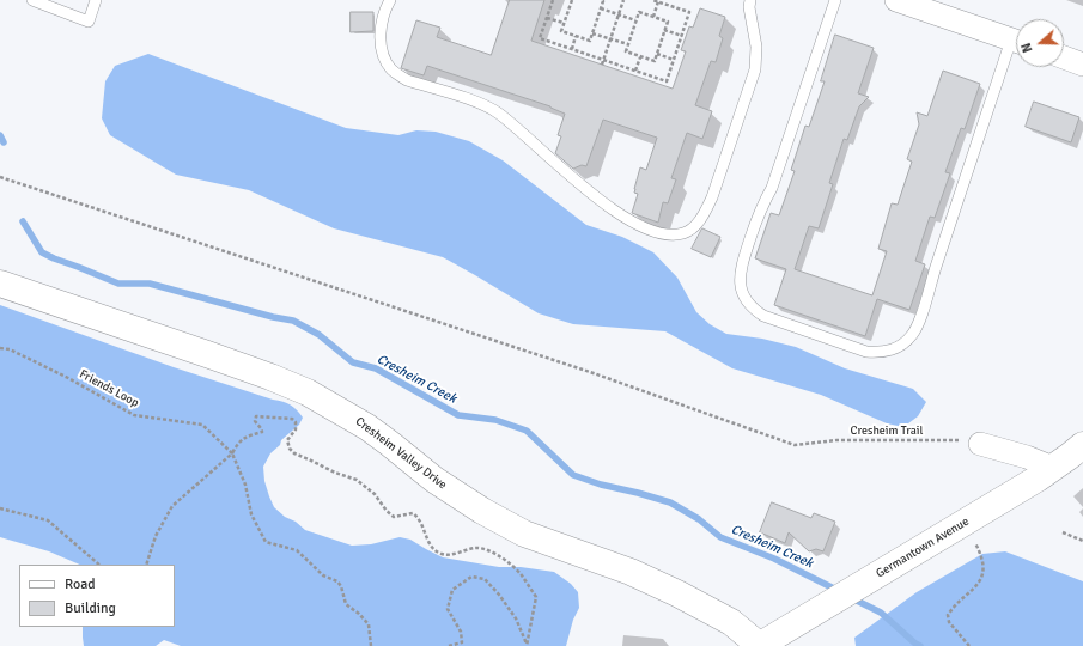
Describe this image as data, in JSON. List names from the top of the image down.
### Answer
{
  "streets": {
    "main road": ["Cresheim Valley Drive", "Germantown Avenue"],
    "path": ["Friends Loop", "Cresheim Trail"]
  },
  "crossings": [
    ["Cresheim Valley Drive", "Germantown Avenue"]
  ],
  "water": ["Cresheim Creek"],
  "legend": ["Road", "Building"],
  "north": "left"
}
